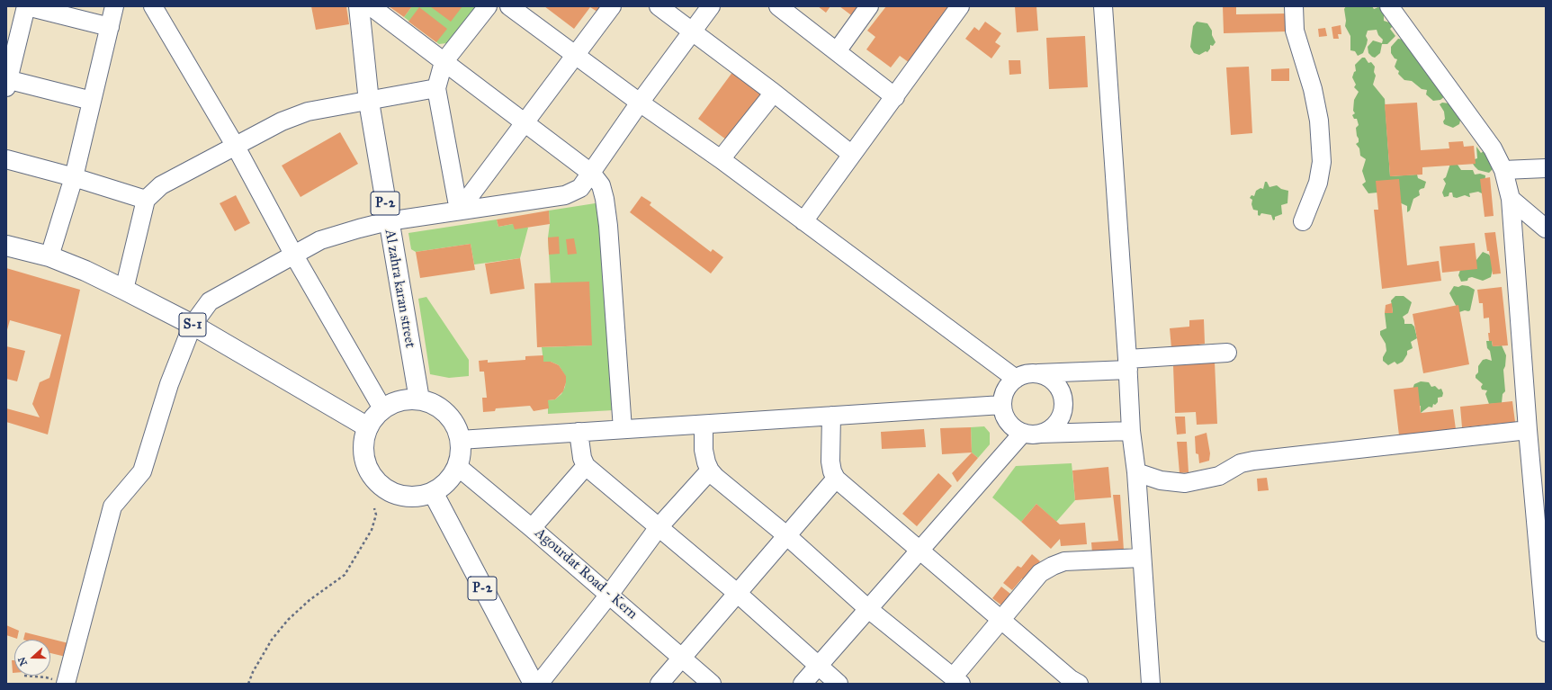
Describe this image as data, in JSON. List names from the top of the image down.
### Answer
{
  "streets": {
    "main road": ["P-2", "Al zahra karan street", "S-1"],
    "street": ["Agourdat Road - Kern"]
  },
  "crossings": [
    ["P-2", "Al zahra karan street"],
    ["P-2", "S-1"],
    ["P-2", "Agourdat Road - Kern"],
    ["Al zahra karan street", "S-1"],
    ["Al zahra karan street", "Agourdat Road - Kern"],
    ["S-1", "Agourdat Road - Kern"]
  ],
  "north": "left"
}
